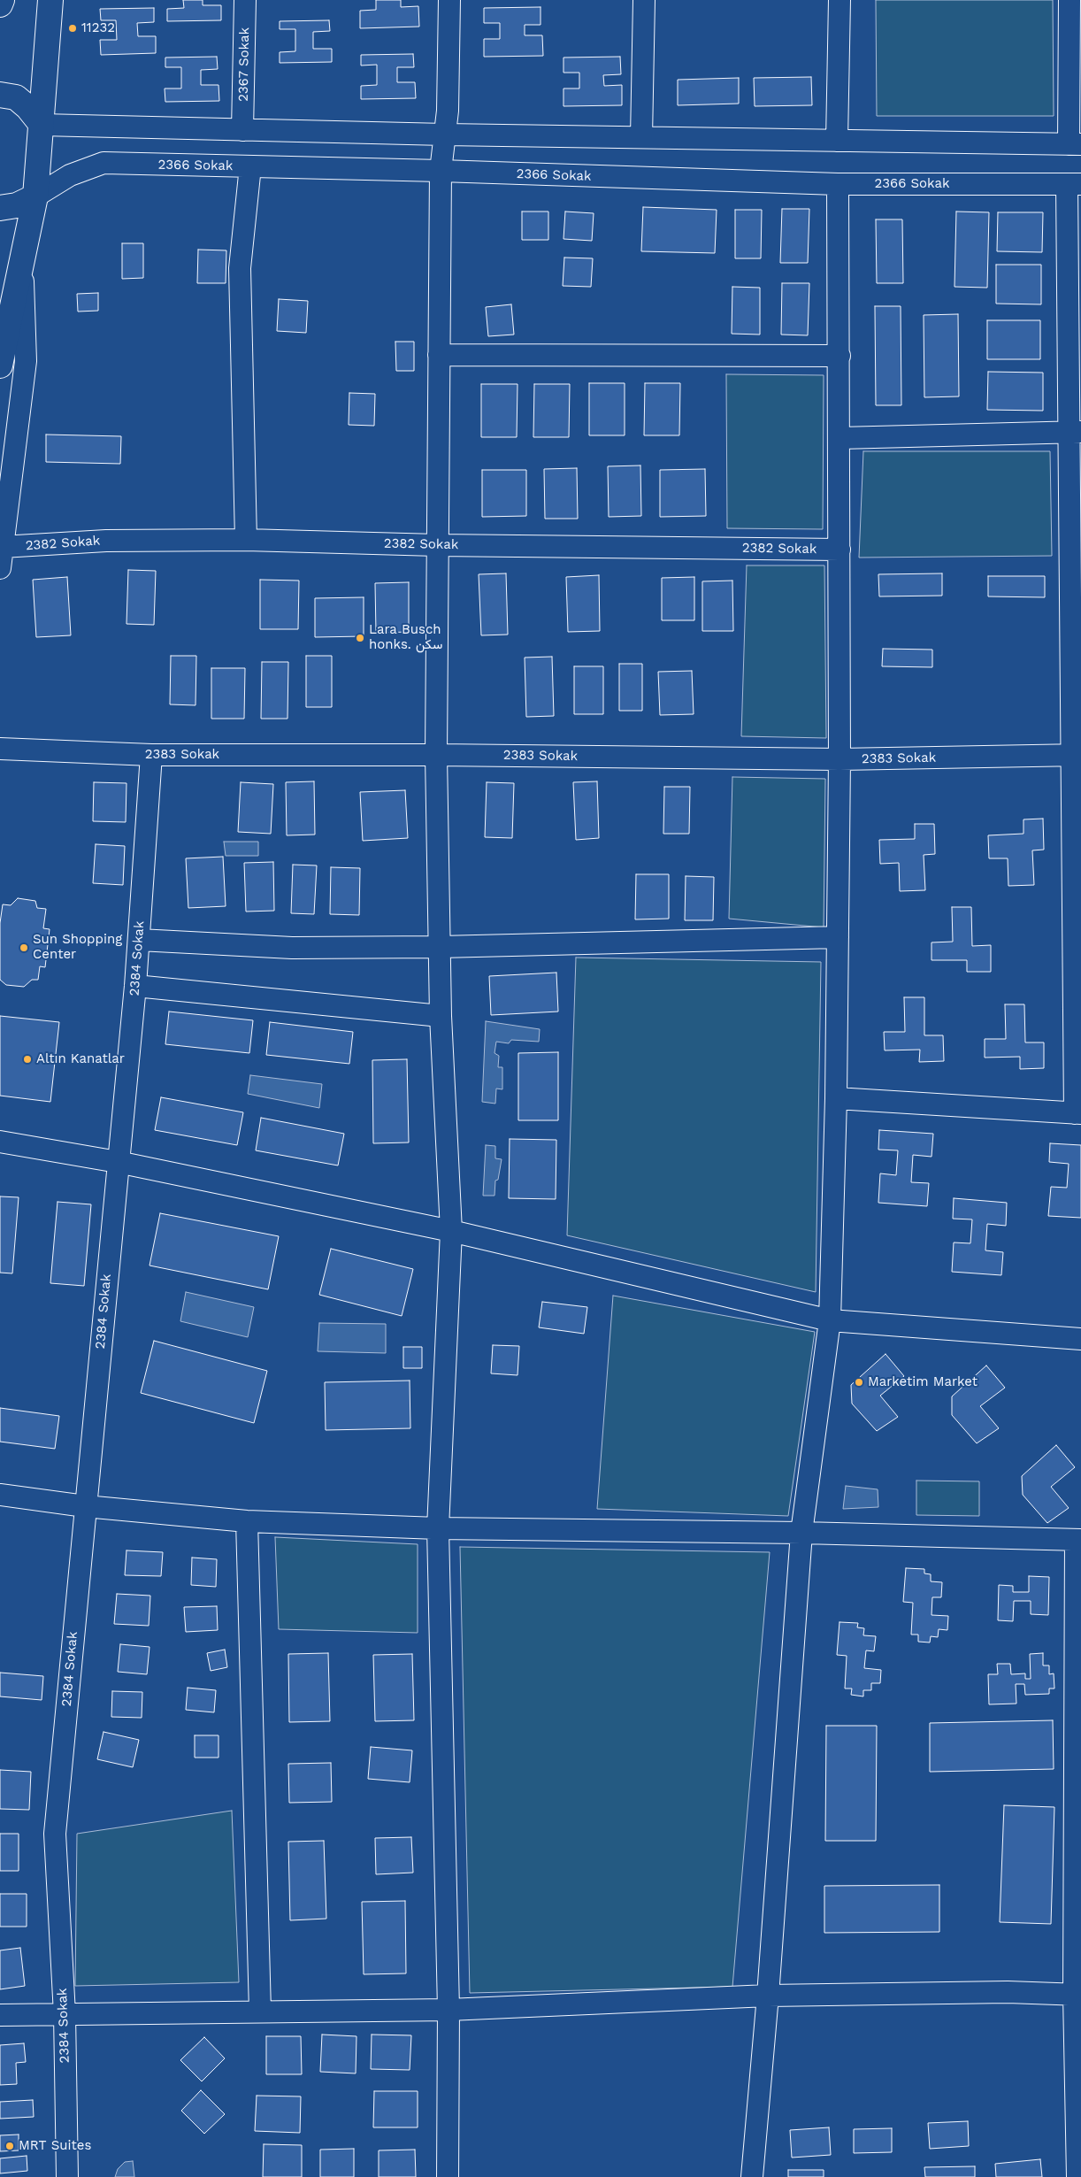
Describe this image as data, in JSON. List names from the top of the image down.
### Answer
{
  "streets": {
    "street": [
      "2367 Sokak",
      "2366 Sokak",
      "2382 Sokak",
      "2383 Sokak",
      "2384 Sokak"
    ]
  },
  "crossings": [
    ["2383 Sokak", "2384 Sokak"]
  ],
  "places": [
    "11232",
    "Lara Busch honks. سكن",
    "Sun Shopping Center",
    "Altın Kanatlar",
    "Marketim Market",
    "MRT Suites"
  ]
}
